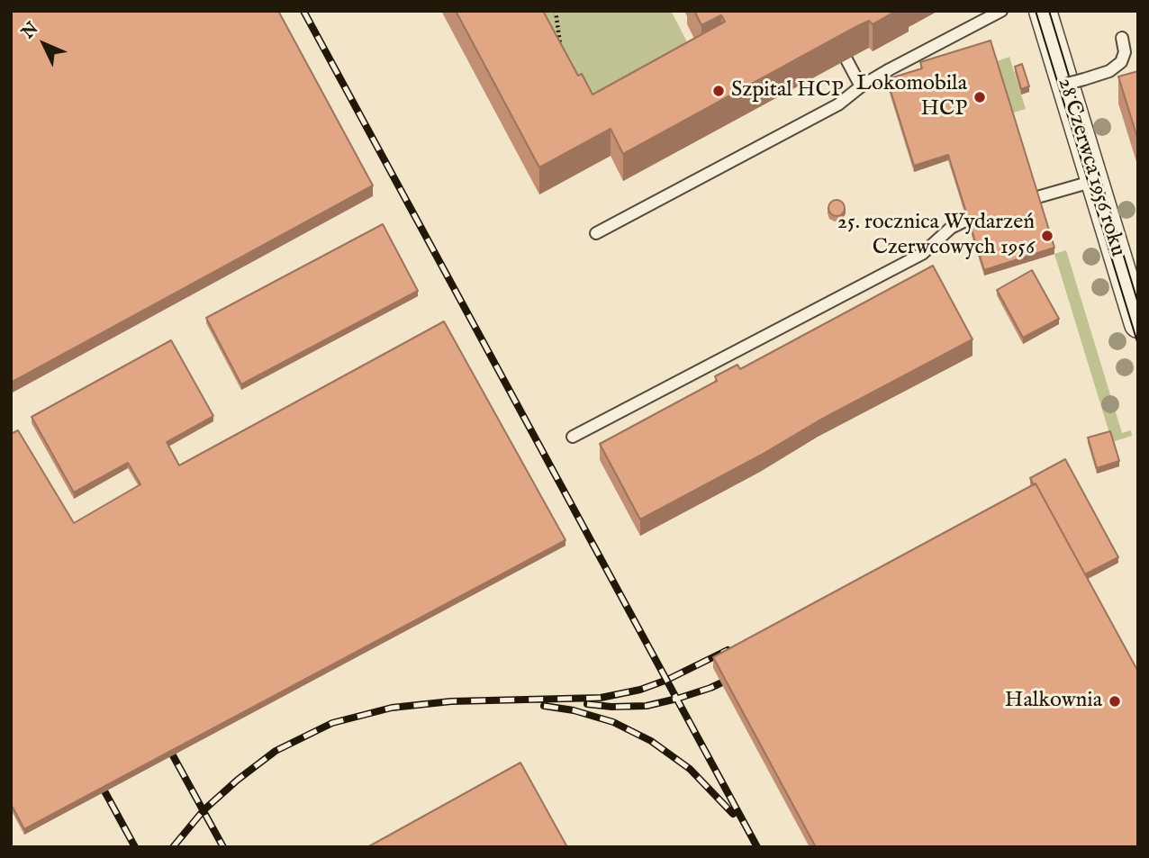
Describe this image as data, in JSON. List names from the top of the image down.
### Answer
{
  "streets": {
    "street": ["28 Czerwca 1956 roku"]
  },
  "places": [
    "Szpital HCP",
    "Lokomobila HCP",
    "25. rocznica Wydarzeń Czerwcowych 1956",
    "Halkownia"
  ],
  "north": "top left"
}
